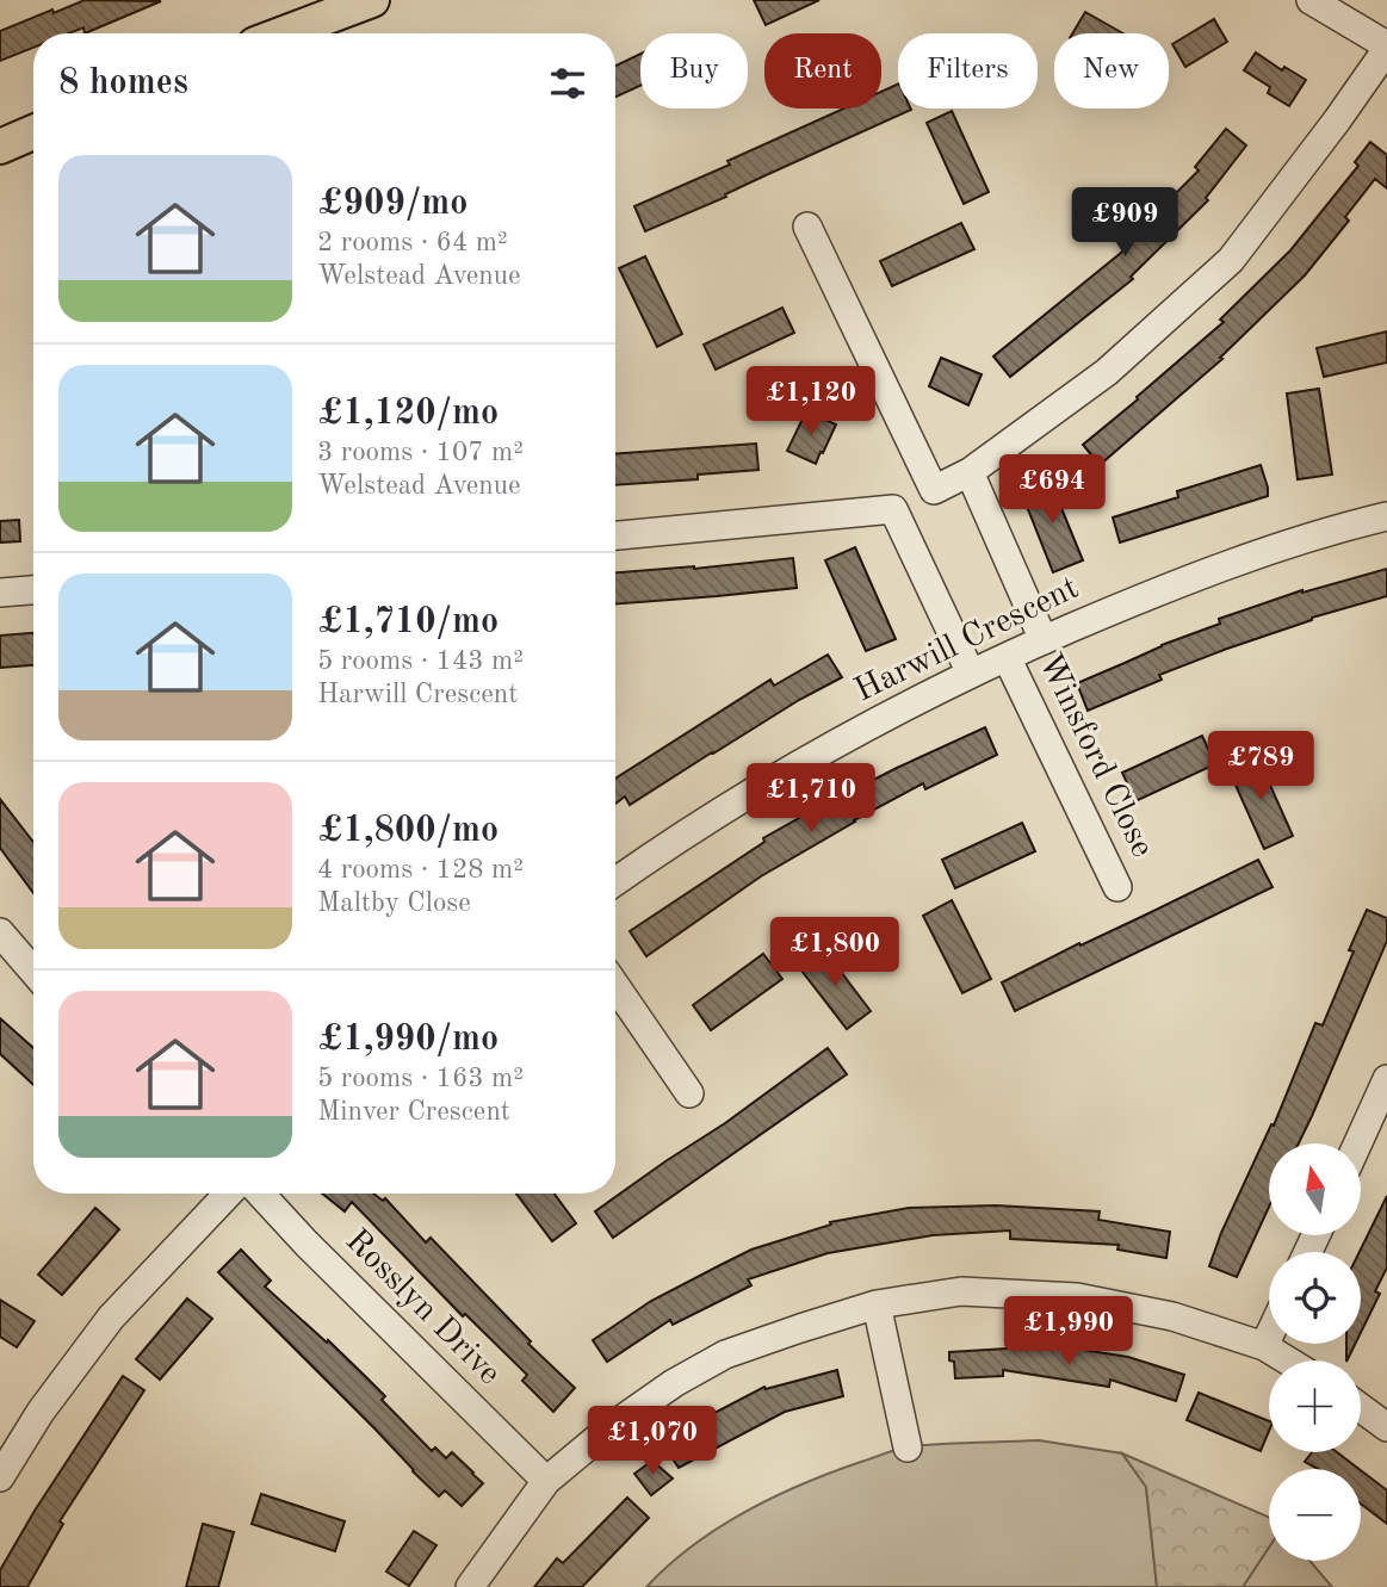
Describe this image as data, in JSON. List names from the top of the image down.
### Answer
{
  "streets": {
    "street": ["Harwill Crescent", "Winsford Close", "Rosslyn Drive"]
  },
  "crossings": [
    ["Harwill Crescent", "Winsford Close"]
  ],
  "north": "top",
  "page": {
    "chip": [
      "Buy",
      "Rent",
      "Filters",
      "New"
    ],
    "heading": "8 homes",
    "list": [
      {
        "name": "£909/mo",
        "note": "2 rooms · 64 m² · Welstead Avenue"
      },
      {
        "name": "£1,120/mo",
        "note": "3 rooms · 107 m² · Welstead Avenue"
      },
      {
        "name": "£1,710/mo",
        "note": "5 rooms · 143 m² · Harwill Crescent"
      },
      {
        "name": "£1,800/mo",
        "note": "4 rooms · 128 m² · Maltby Close"
      },
      {
        "name": "£1,990/mo",
        "note": "5 rooms · 163 m² · Minver Crescent"
      }
    ],
    "price": [
      "£909",
      "£1,120",
      "£694",
      "£789",
      "£1,710",
      "£1,800",
      "£1,990",
      "£1,070"
    ],
    "map_buttons": ["+", "−"]
  }
}
